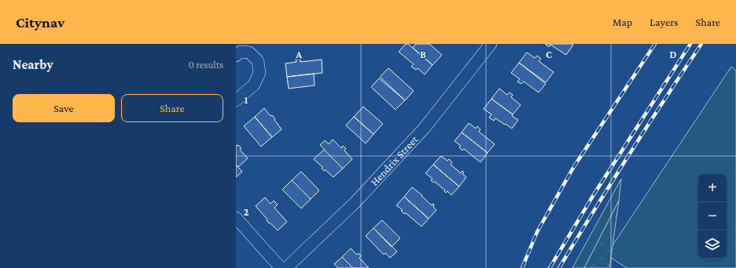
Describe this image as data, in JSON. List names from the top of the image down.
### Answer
{
  "streets": {
    "street": ["Hendrix Street"]
  },
  "page": {
    "header": "Citynav",
    "nav": ["Map", "Layers", "Share"],
    "heading": ["Nearby", "0 results"],
    "buttons": ["Save", "Share"],
    "map_buttons": ["+", "−"]
  },
  "grid": {
    "columns": [
      "A",
      "B",
      "C",
      "D"
    ],
    "rows": ["1", "2"]
  }
}
